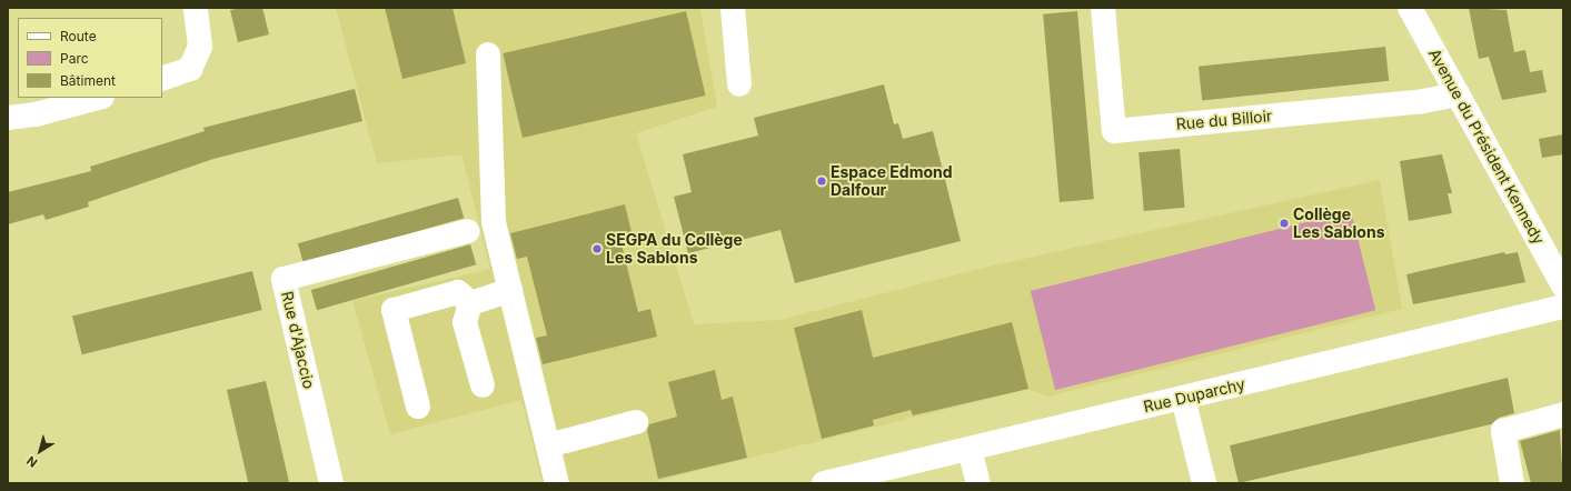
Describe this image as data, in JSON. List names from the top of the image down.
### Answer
{
  "streets": {
    "street": [
      "Rue du Billoir",
      "Avenue du Président Kennedy",
      "Rue d'Ajaccio",
      "Rue Duparchy"
    ]
  },
  "crossings": [
    ["Rue du Billoir", "Avenue du Président Kennedy"]
  ],
  "places": ["Espace Edmond Dalfour", "Collège Les Sablons", "SEGPA du Collège Les Sablons"],
  "legend": ["Route", "Parc", "Bâtiment"],
  "north": "bottom left"
}
